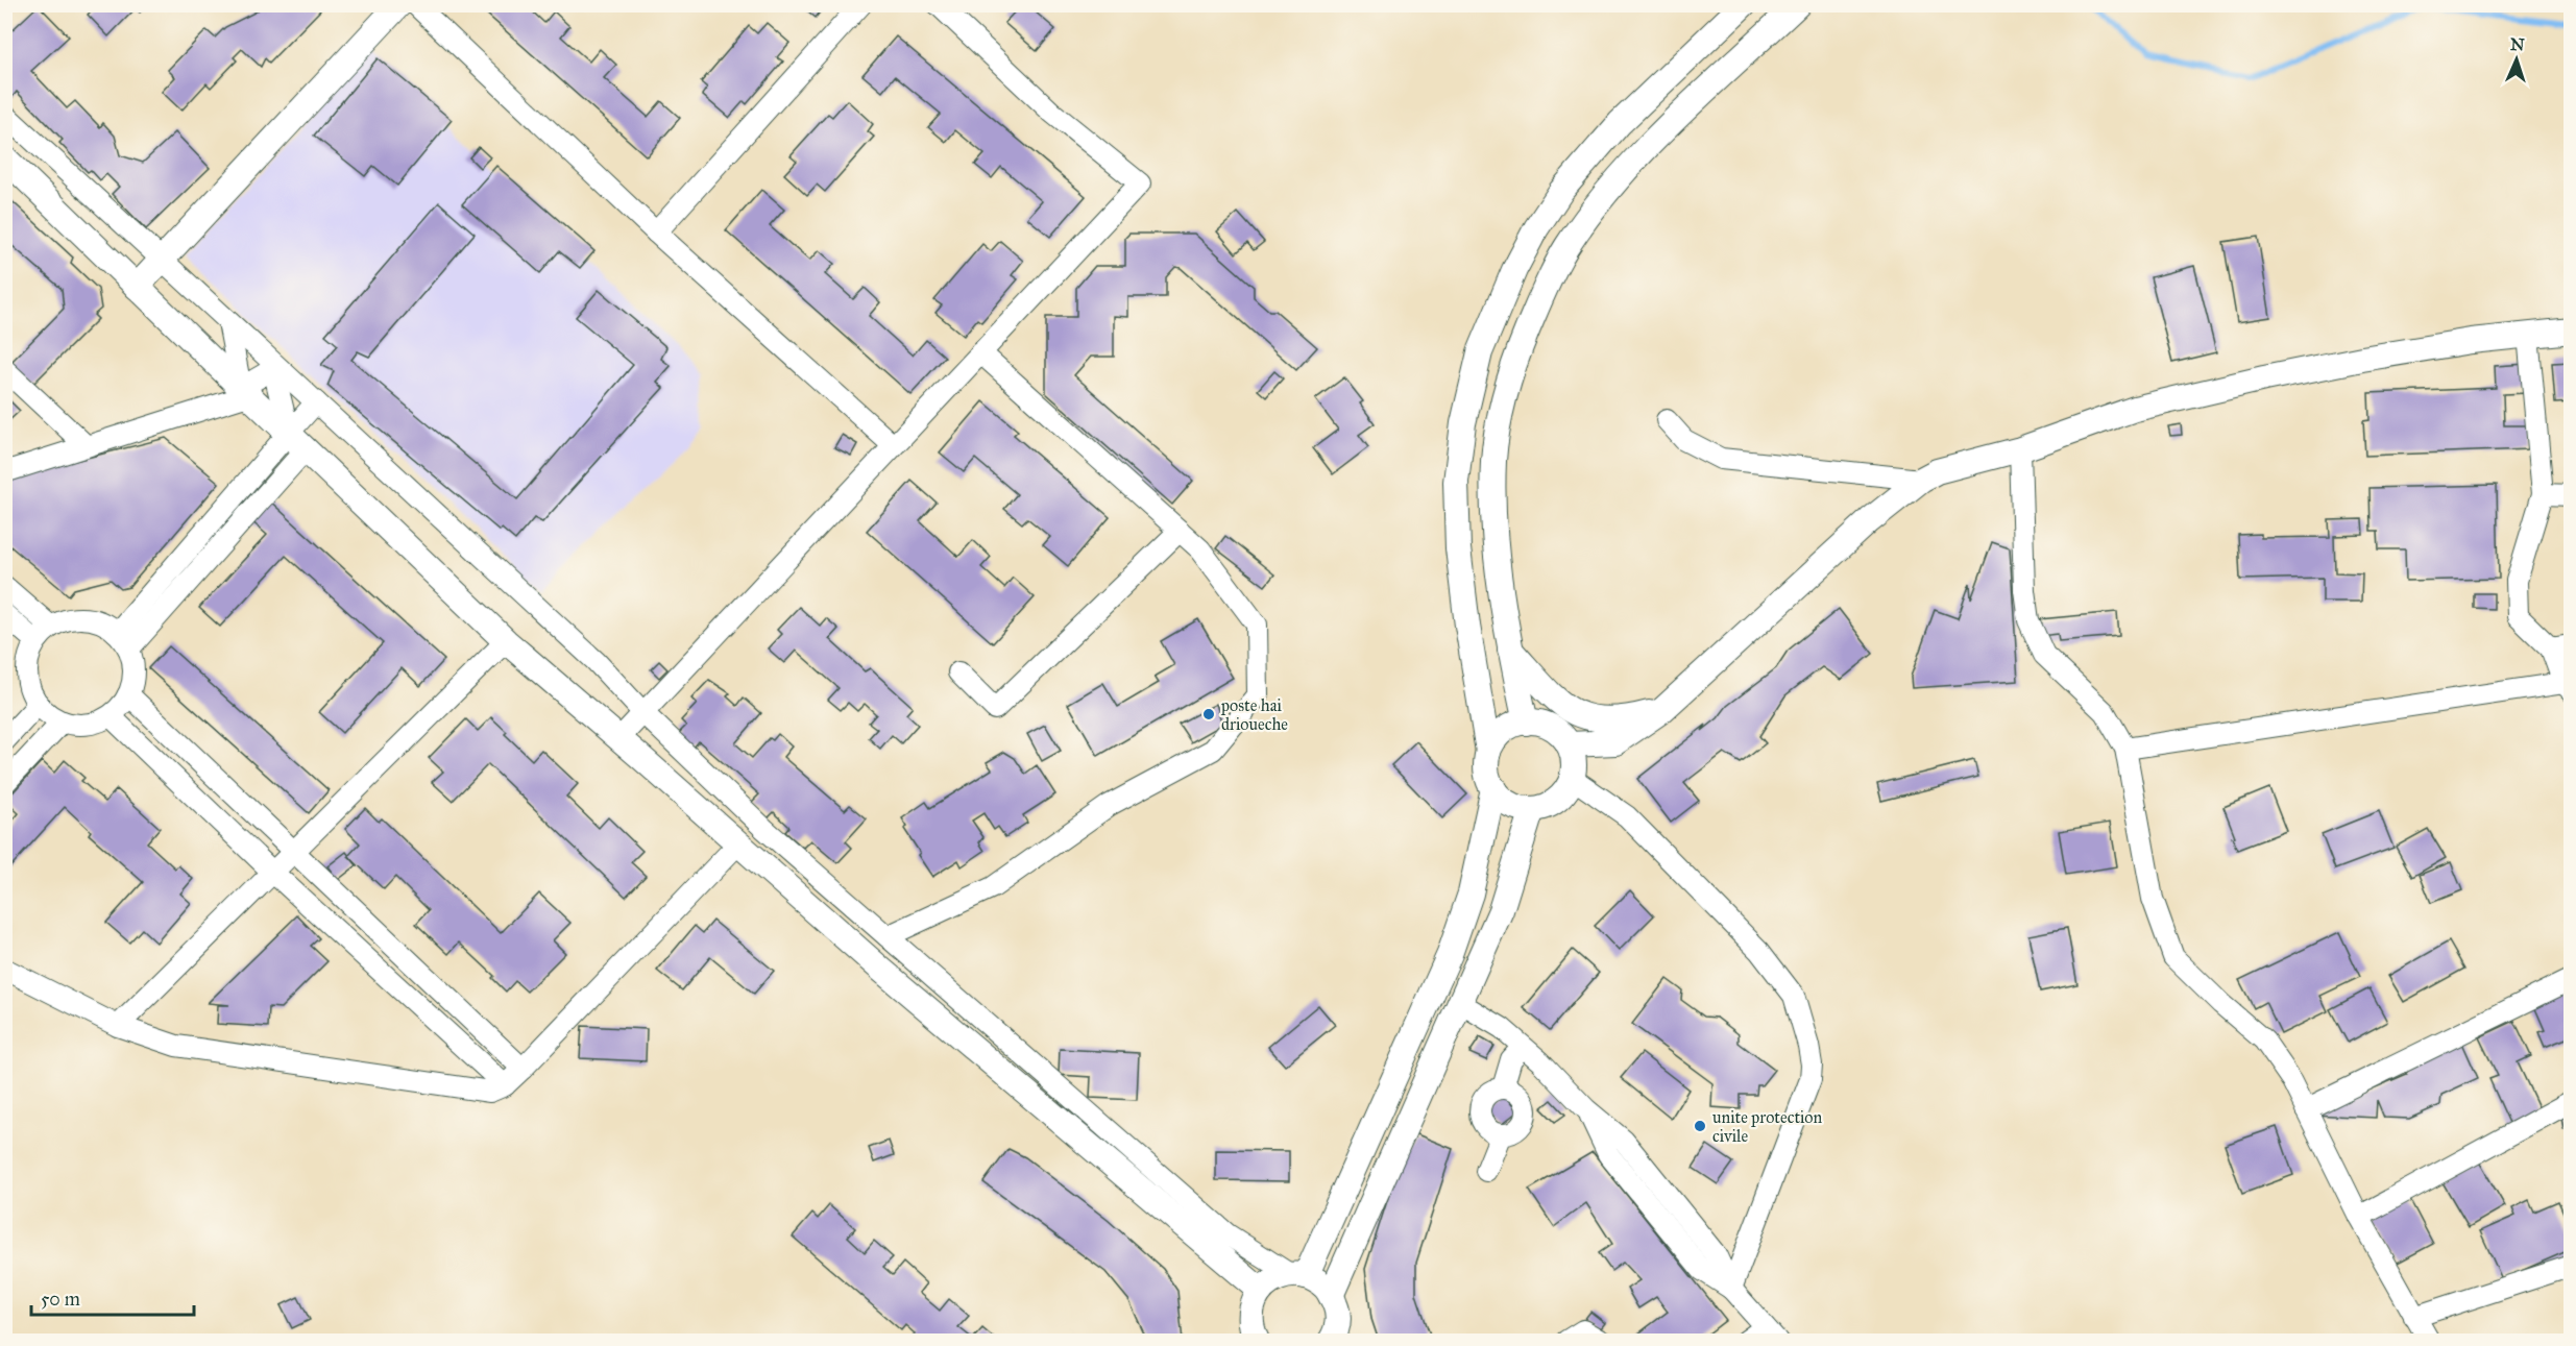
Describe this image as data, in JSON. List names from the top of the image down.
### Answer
{
  "places": ["poste hai drioueche", "unite protection civile"],
  "scale_bar": "50 m",
  "north": "top"
}
